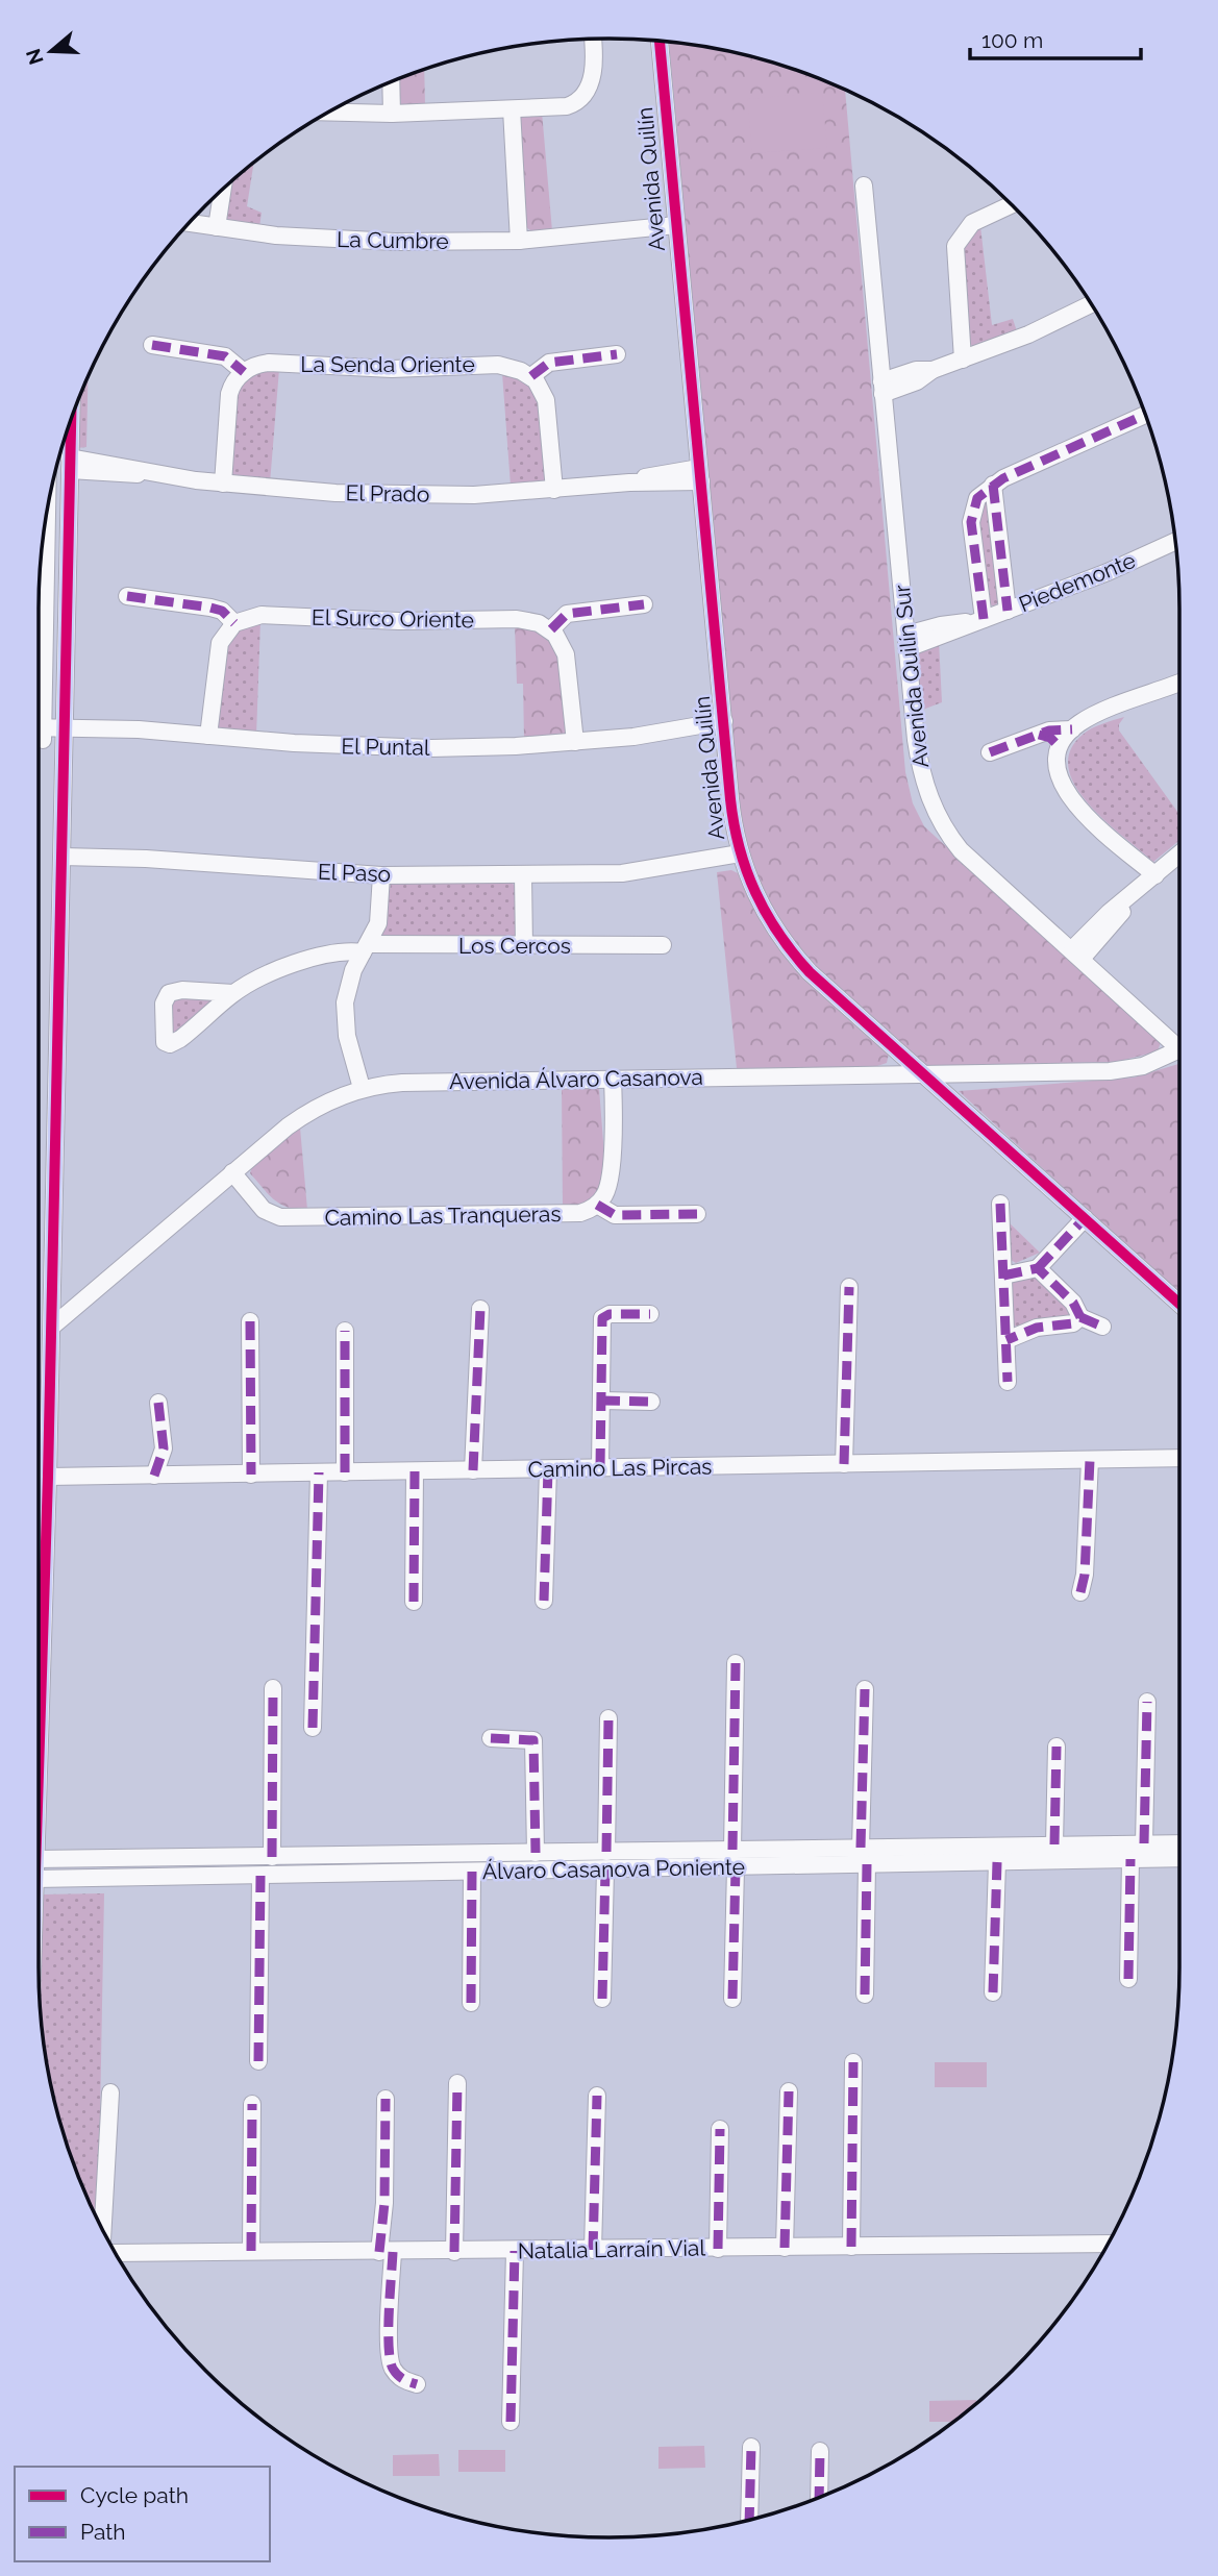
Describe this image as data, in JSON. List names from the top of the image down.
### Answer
{
  "streets": {
    "street": [
      "Avenida Quilín",
      "La Cumbre",
      "La Senda Oriente",
      "El Prado",
      "Piedemonte",
      "El Surco Oriente",
      "Avenida Quilín Sur",
      "El Puntal",
      "El Paso",
      "Los Cercos",
      "Avenida Álvaro Casanova",
      "Camino Las Tranqueras",
      "Camino Las Pircas",
      "Álvaro Casanova Poniente",
      "Natalia Larraín Vial"
    ]
  },
  "crossings": [
    ["Avenida Quilín", "La Cumbre"],
    ["Avenida Quilín", "El Prado"],
    ["Avenida Quilín", "El Puntal"],
    ["Avenida Quilín", "El Paso"],
    ["Avenida Quilín", "Avenida Álvaro Casanova"],
    ["Piedemonte", "Avenida Quilín Sur"],
    ["Avenida Álvaro Casanova", "Camino Las Tranqueras"]
  ],
  "legend": ["Cycle path", "Path"],
  "scale_bar": "100 m",
  "north": "left"
}
